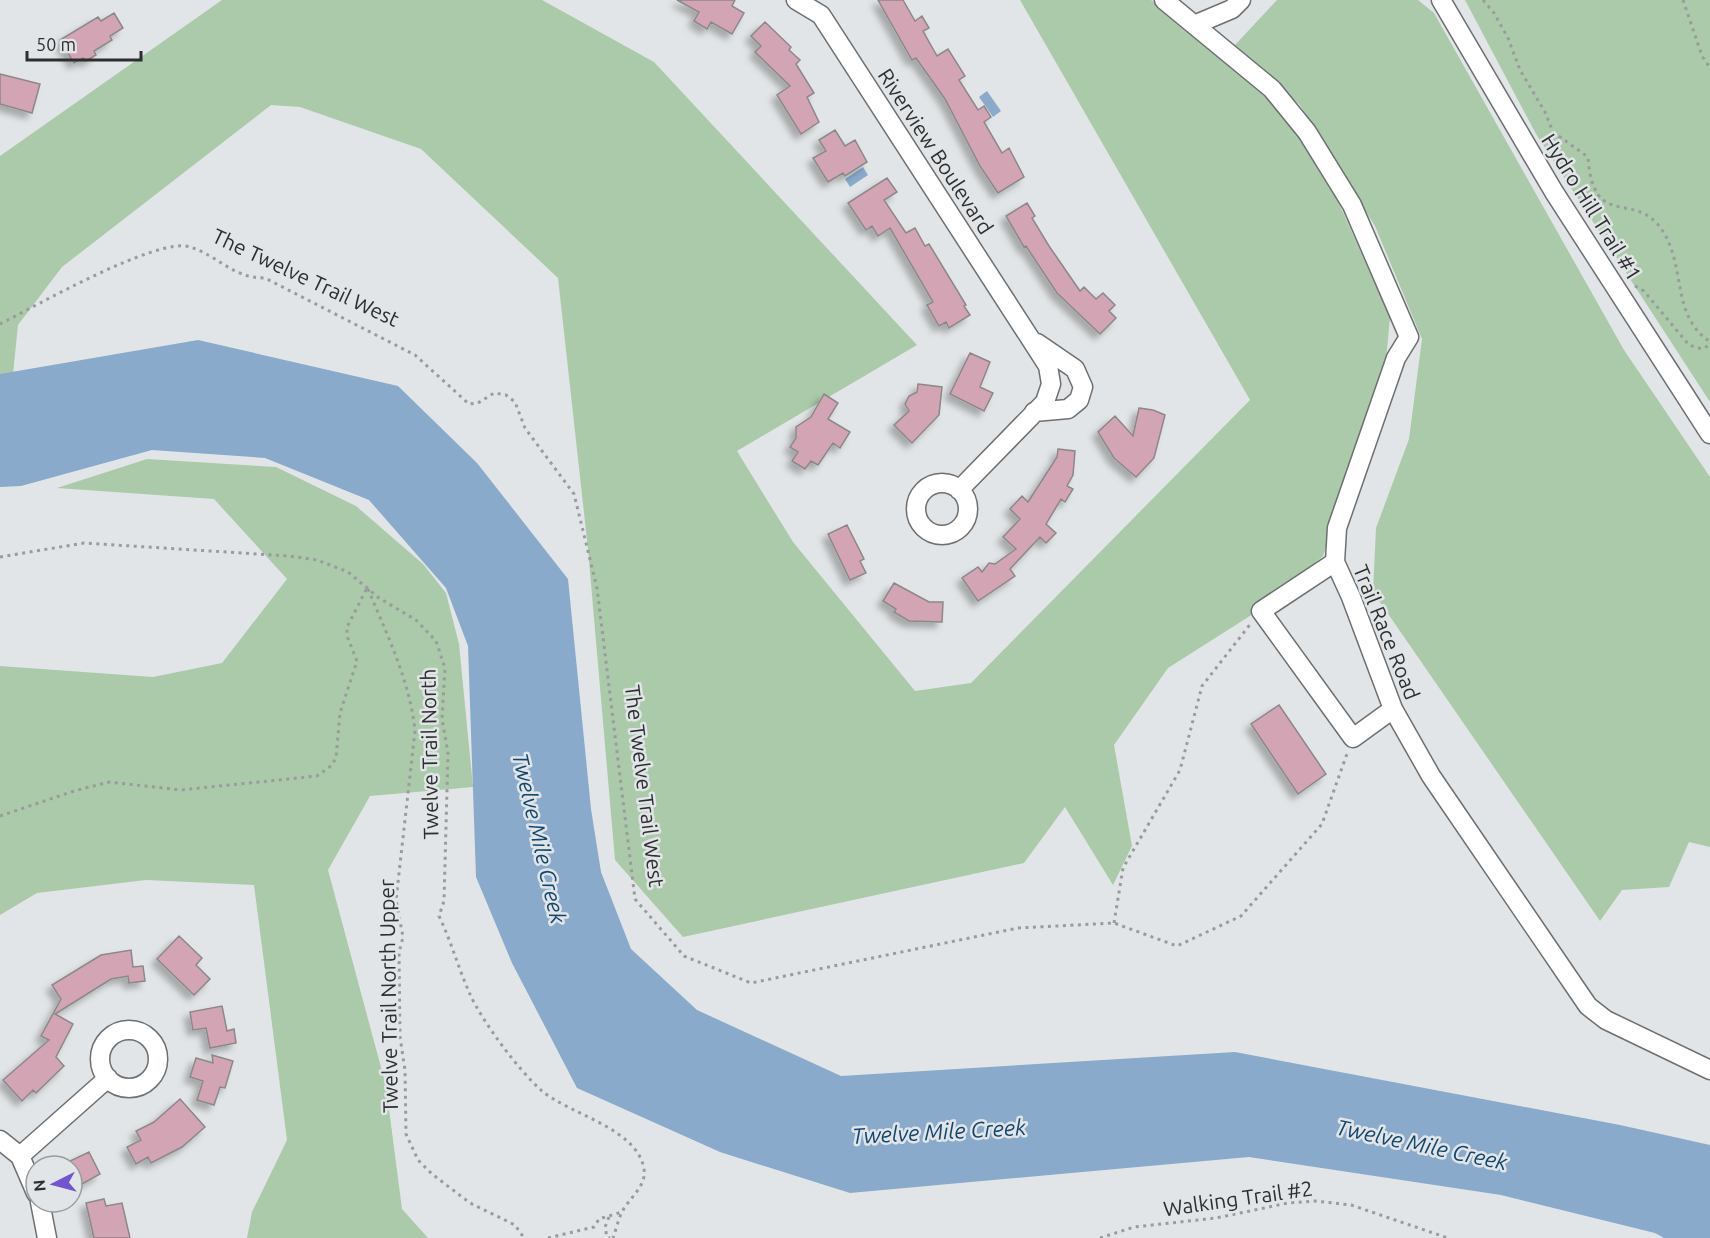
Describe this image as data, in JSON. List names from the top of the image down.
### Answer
{
  "streets": {
    "street": ["Riverview Boulevard", "Hydro Hill Trail #1", "Trail Race Road"],
    "path": [
      "The Twelve Trail West",
      "Twelve Trail North",
      "Twelve Trail North Upper",
      "Walking Trail #2"
    ]
  },
  "crossings": [
    ["Twelve Trail North", "Twelve Trail North Upper"]
  ],
  "water": ["Twelve Mile Creek"],
  "scale_bar": "50 m",
  "north": "left"
}
